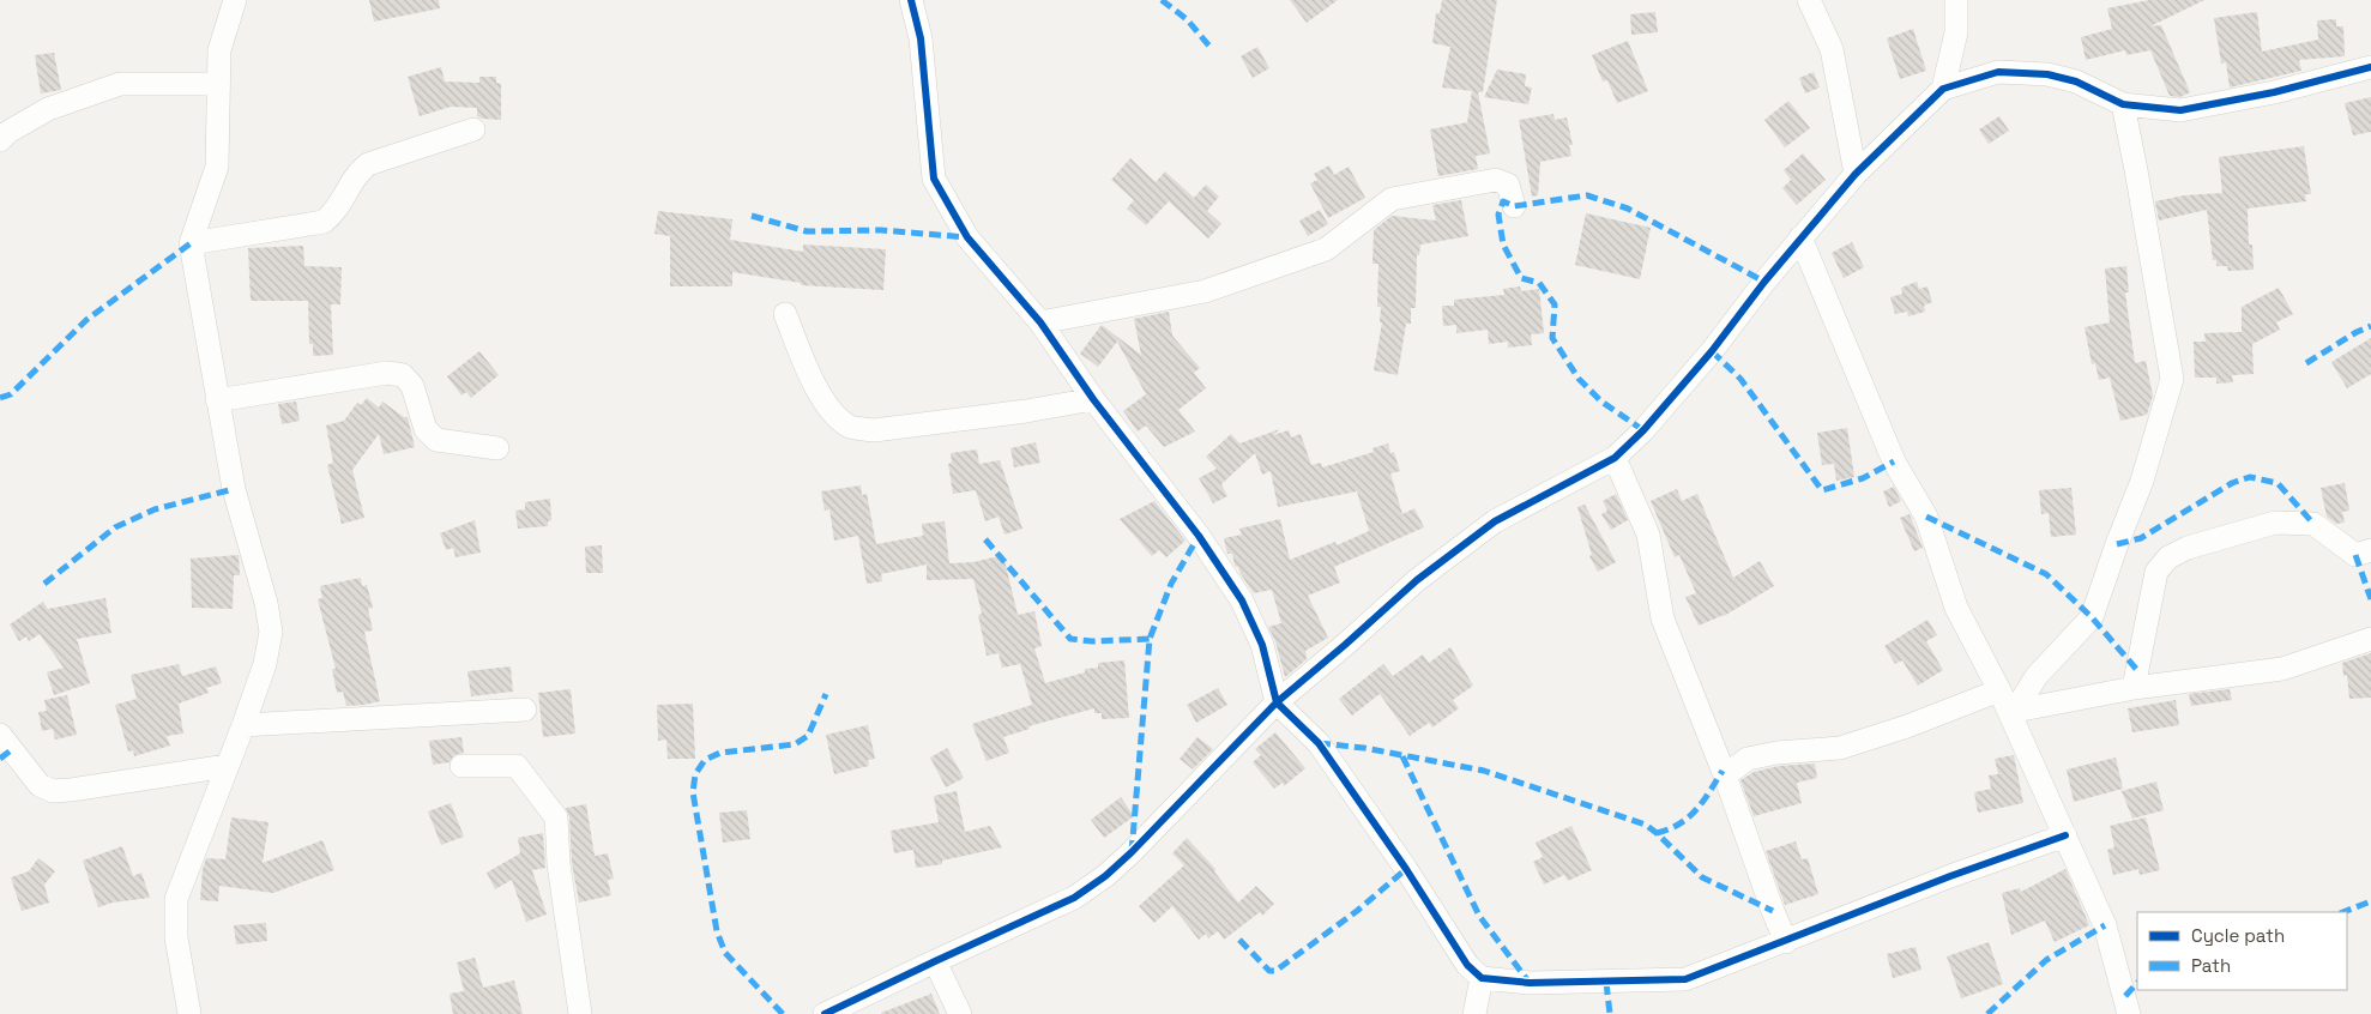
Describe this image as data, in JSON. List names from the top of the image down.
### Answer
{
  "legend": ["Cycle path", "Path"]
}
